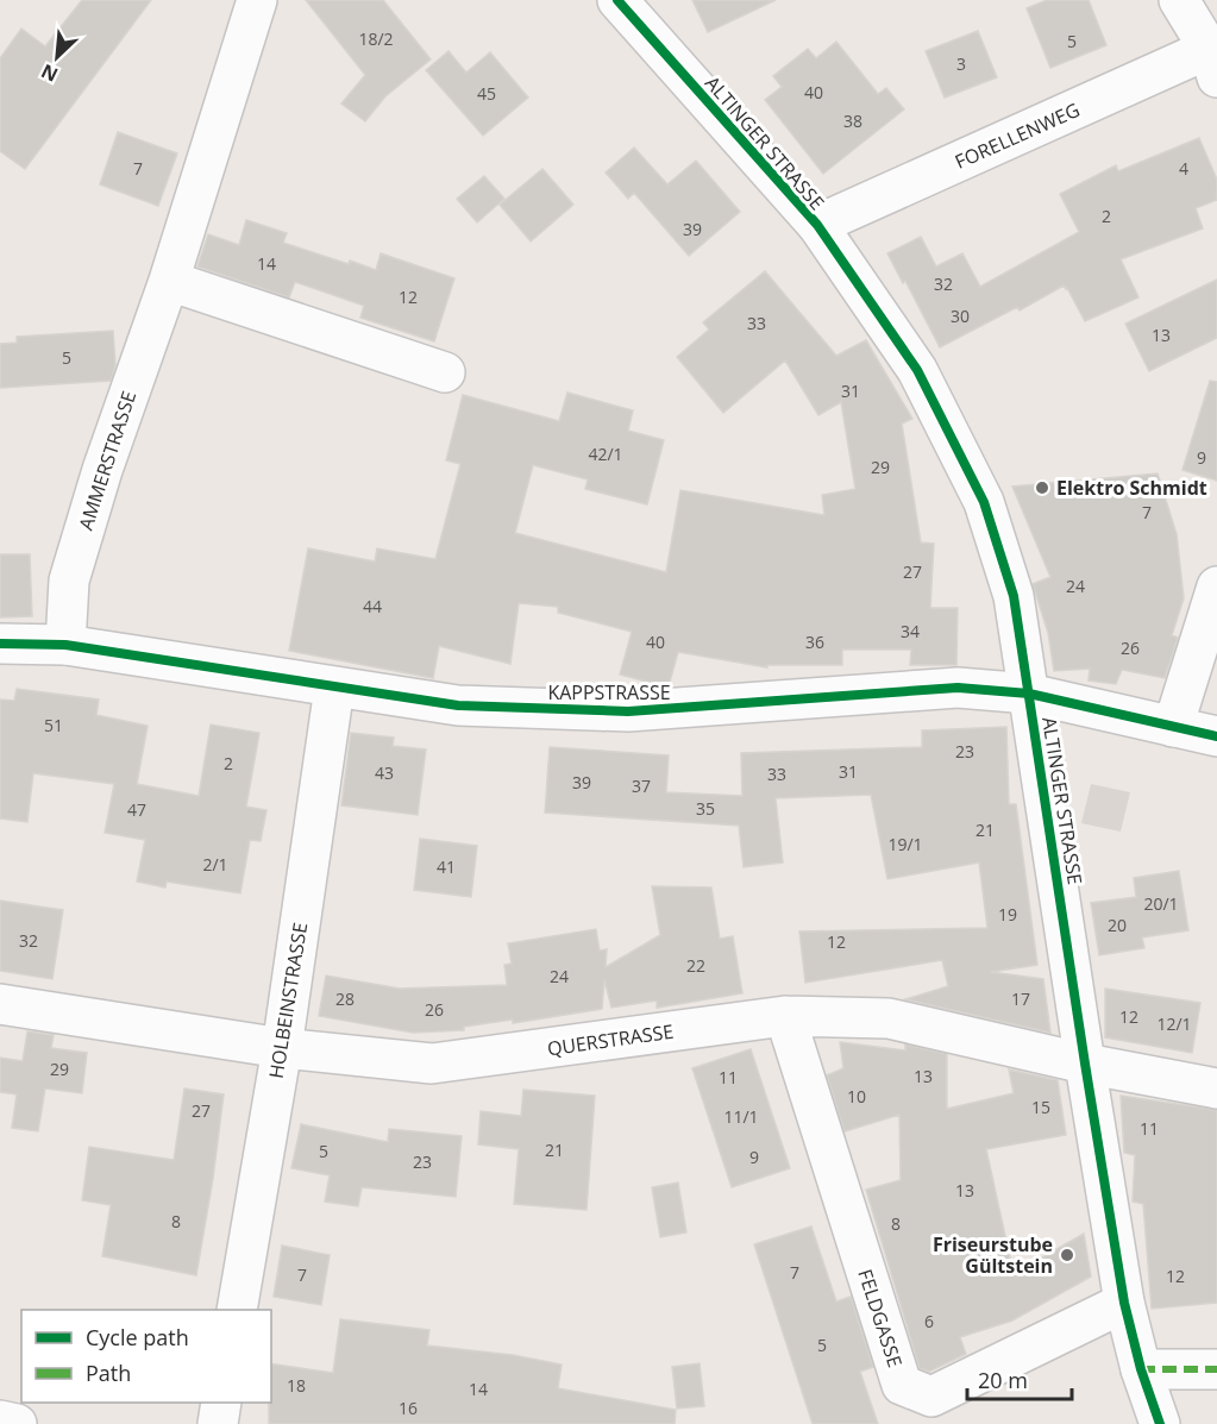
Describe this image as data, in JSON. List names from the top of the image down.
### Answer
{
  "streets": {
    "street": [
      "FORELLENWEG",
      "ALTINGER STRASSE",
      "AMMERSTRASSE",
      "KAPPSTRASSE",
      "HOLBEINSTRASSE",
      "QUERSTRASSE",
      "FELDGASSE"
    ]
  },
  "crossings": [
    ["FORELLENWEG", "ALTINGER STRASSE"],
    ["ALTINGER STRASSE", "KAPPSTRASSE"],
    ["ALTINGER STRASSE", "QUERSTRASSE"],
    ["ALTINGER STRASSE", "FELDGASSE"],
    ["AMMERSTRASSE", "KAPPSTRASSE"],
    ["KAPPSTRASSE", "HOLBEINSTRASSE"],
    ["HOLBEINSTRASSE", "QUERSTRASSE"],
    ["QUERSTRASSE", "FELDGASSE"]
  ],
  "places": ["Elektro Schmidt", "Friseurstube Gültstein"],
  "house_numbers": [
    "18/2",
    "5",
    "3",
    "40",
    "45",
    "38",
    "7",
    "4",
    "2",
    "39",
    "14",
    "32",
    "12",
    "30",
    "33",
    "13",
    "5",
    "31",
    "42/1",
    "9",
    "29",
    "7",
    "27",
    "24",
    "44",
    "34",
    "40",
    "36",
    "26",
    "51",
    "23",
    "2",
    "31",
    "43",
    "33",
    "39",
    "37",
    "35",
    "47",
    "21",
    "19/1",
    "2/1",
    "41",
    "20/1",
    "19",
    "20",
    "32",
    "12",
    "22",
    "24",
    "28",
    "17",
    "26",
    "12",
    "12/1",
    "29",
    "13",
    "11",
    "10",
    "15",
    "27",
    "11/1",
    "11",
    "21",
    "5",
    "9",
    "23",
    "13",
    "8",
    "8",
    "7",
    "7",
    "12",
    "6",
    "5",
    "18",
    "14",
    "16"
  ],
  "legend": ["Cycle path", "Path"],
  "scale_bar": "20 m",
  "north": "bottom left"
}
